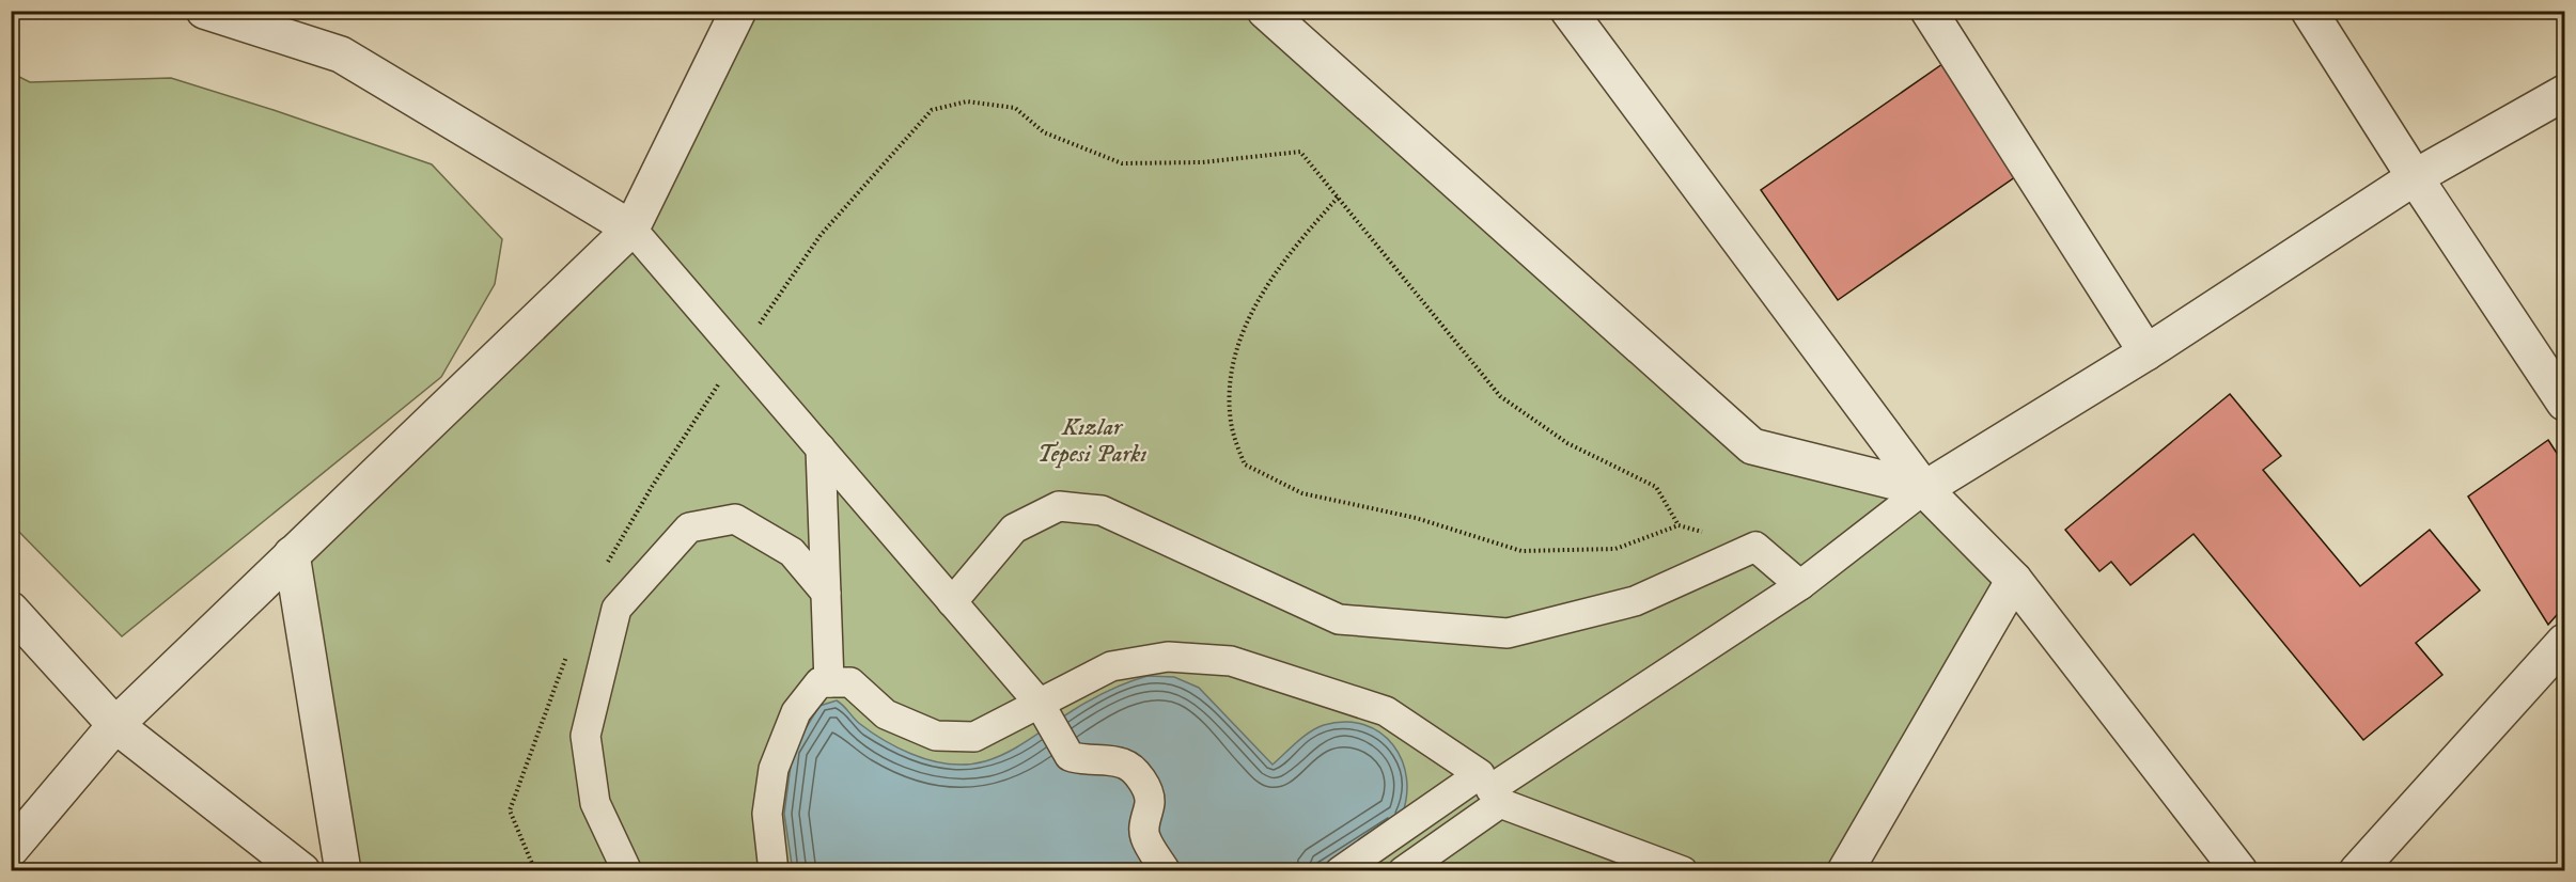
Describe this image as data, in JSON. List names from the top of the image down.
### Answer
{
  "parks": ["Kızlar Tepesi Parkı"]
}
